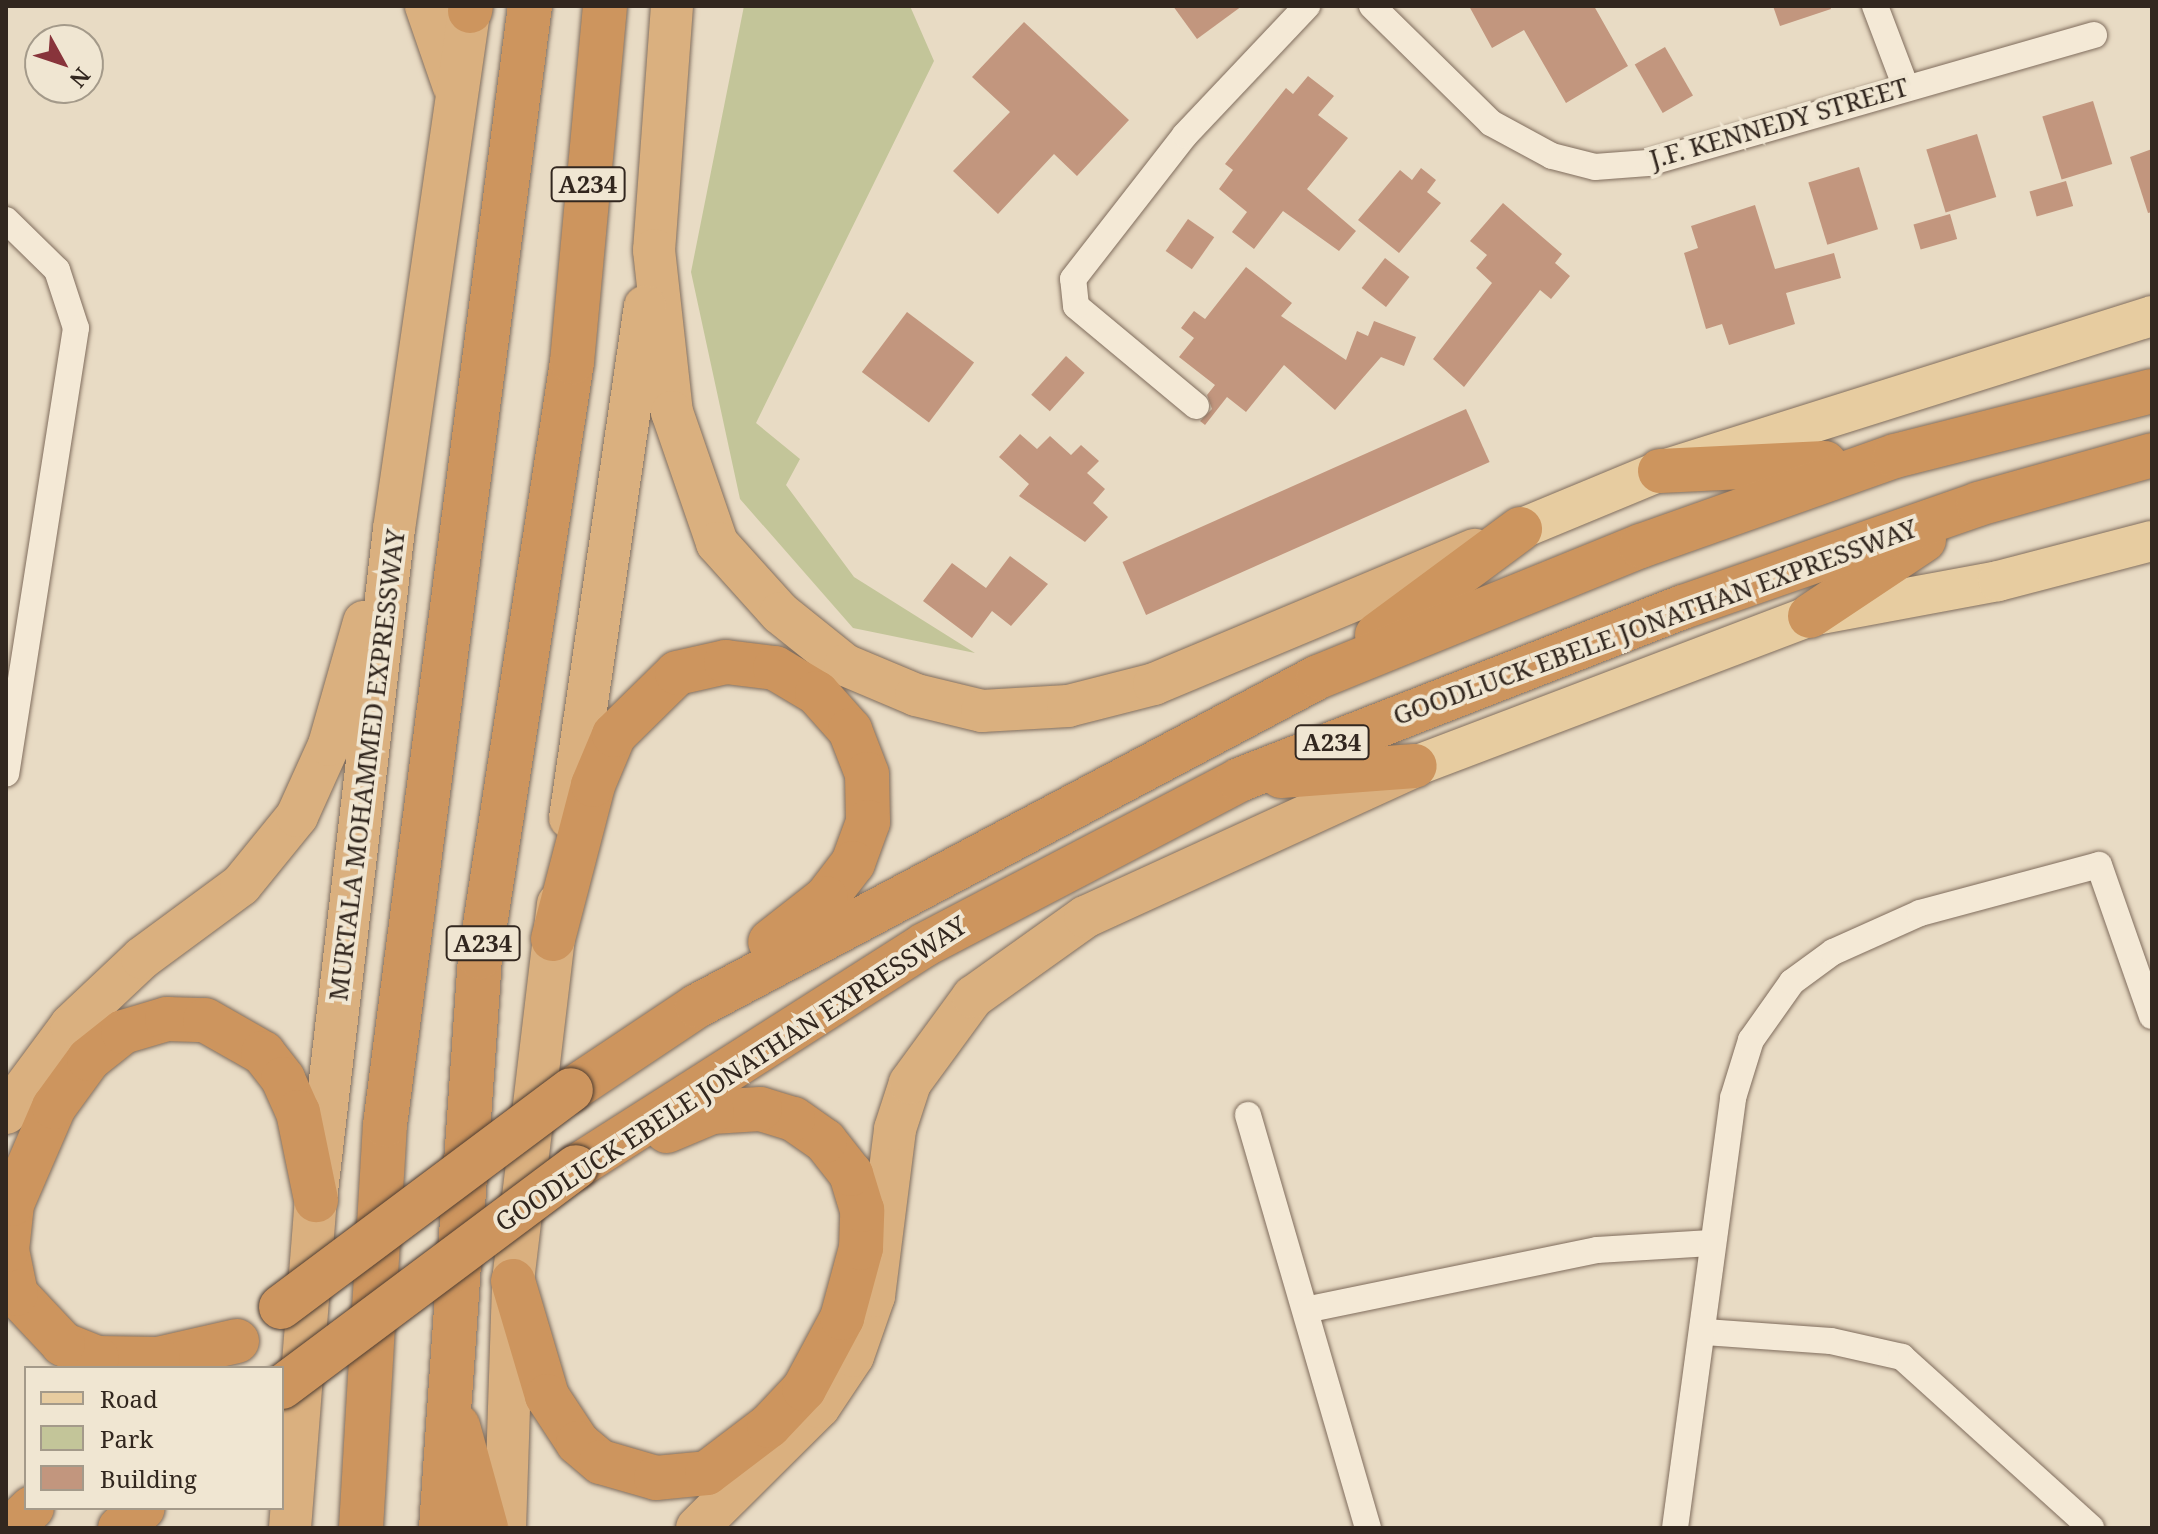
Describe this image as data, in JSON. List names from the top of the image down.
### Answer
{
  "streets": {
    "highway": ["A234", "GOODLUCK EBELE JONATHAN EXPRESSWAY", "MURTALA MOHAMMED EXPRESSWAY"],
    "street": ["J.F. KENNEDY STREET"]
  },
  "legend": ["Road", "Park", "Building"],
  "north": "bottom right"
}
